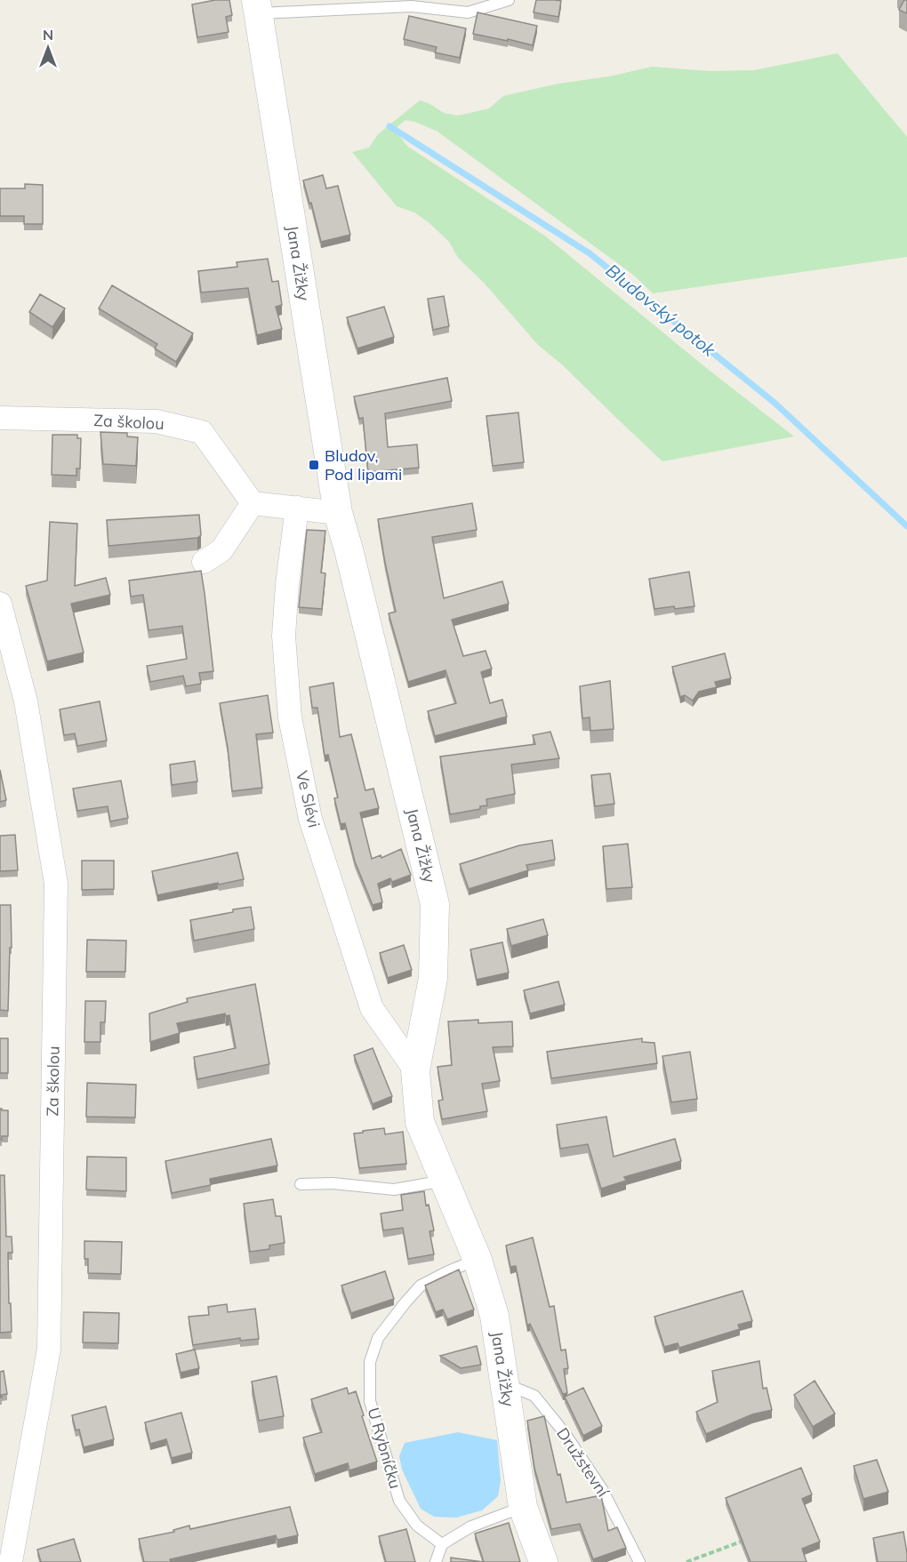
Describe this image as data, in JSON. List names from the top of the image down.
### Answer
{
  "streets": {
    "street": ["Jana Žižky", "Za školou", "Ve Slévi"],
    "lane": ["U Rybníčku", "Družstevní"]
  },
  "crossings": [
    ["Jana Žižky", "Ve Slévi"],
    ["Jana Žižky", "U Rybníčku"],
    ["Jana Žižky", "Družstevní"]
  ],
  "water": ["Bludovský potok"],
  "places": {
    "transit": ["Bludov, Pod lipami"]
  },
  "north": "top"
}
